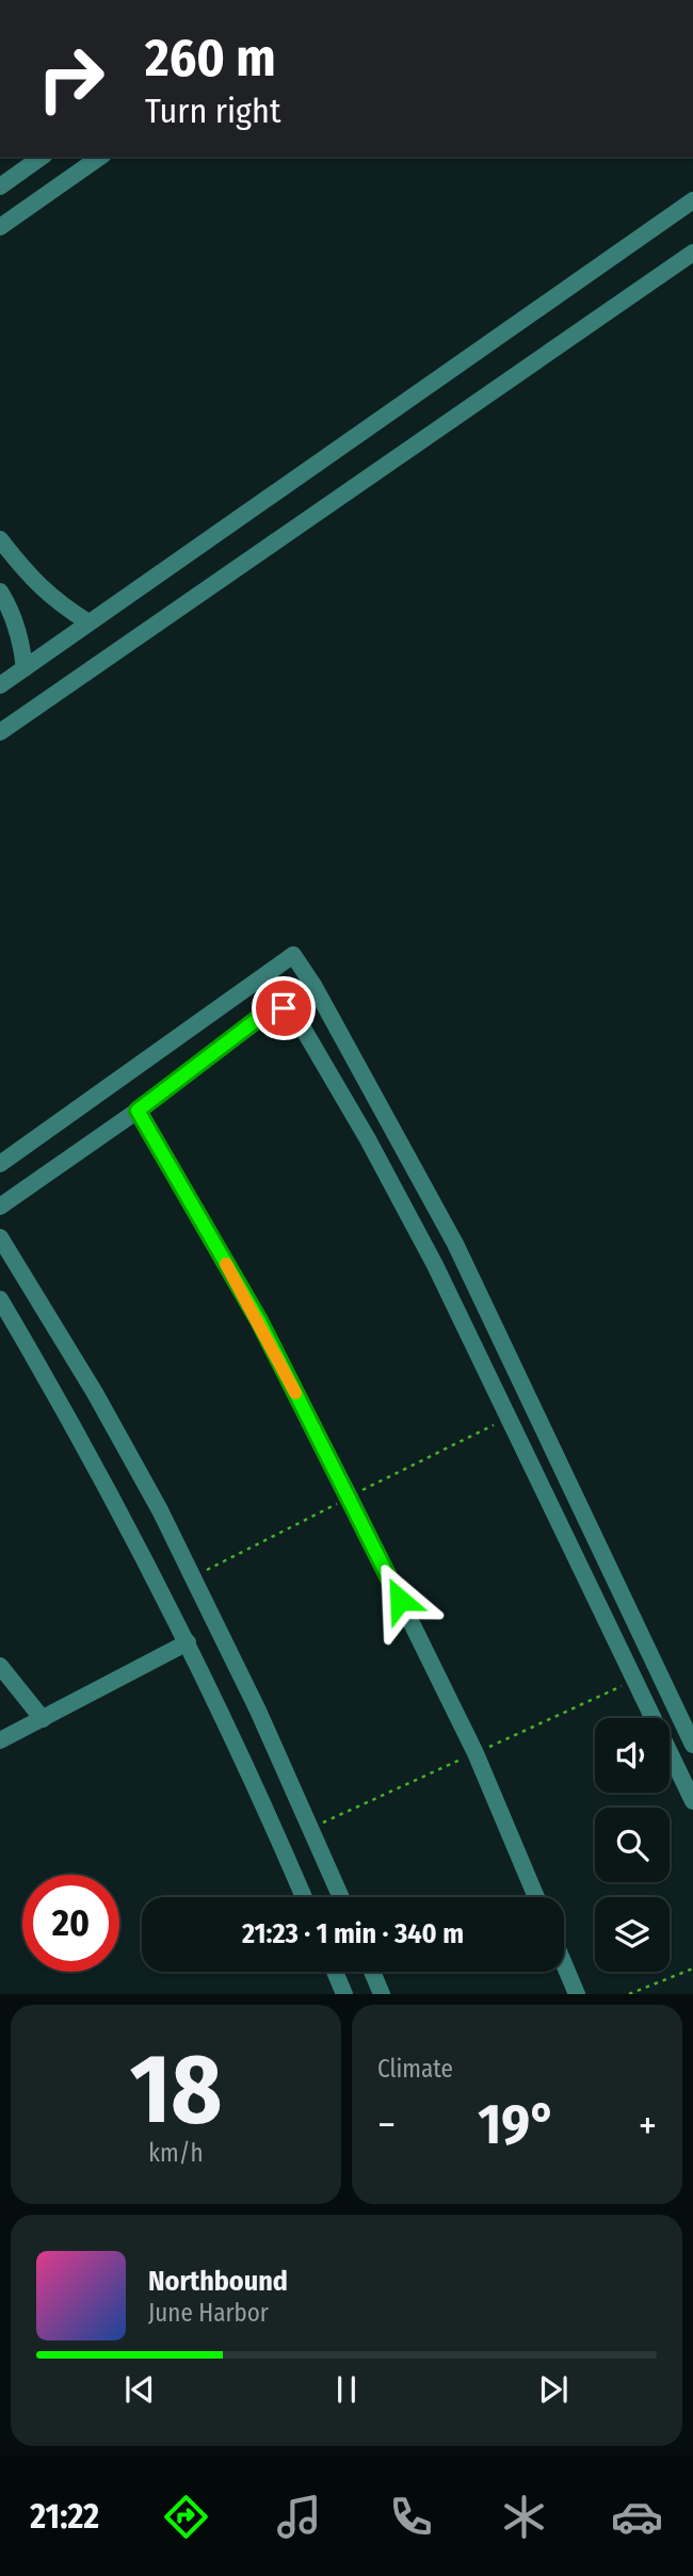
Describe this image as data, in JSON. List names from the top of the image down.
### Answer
{
  "page": {
    "turn": ["260 m", "Turn right"],
    "limit": "20",
    "trip": "21:23 · 1 min · 340 m",
    "tile": [
      ["18", "km/h"],
      "Climate"
    ],
    "heat": ["−", "19°", "+"],
    "song": ["Northbound", "June Harbor"],
    "tabs": "21:22"
  }
}
